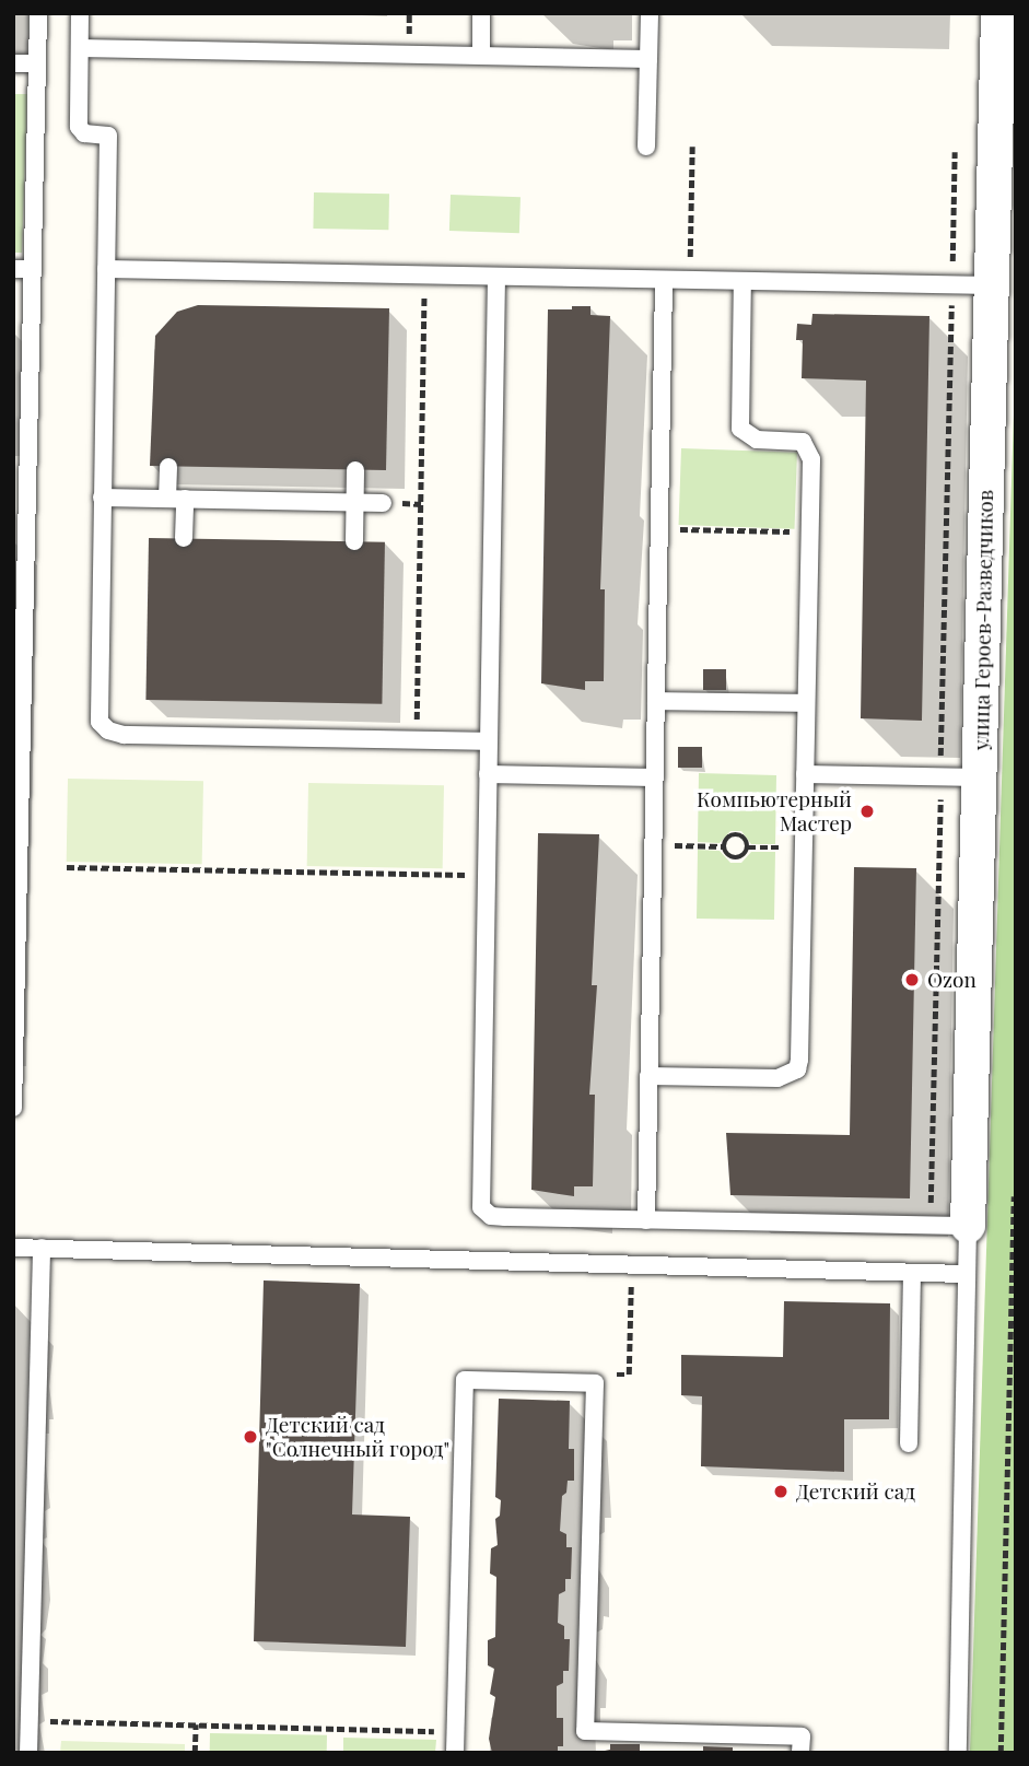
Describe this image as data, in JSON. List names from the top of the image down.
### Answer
{
  "streets": {
    "street": ["улица Героев-Разведчиков"]
  },
  "places": [
    "Компьютерный Мастер",
    "Ozon",
    "Детский сад \"Солнечный город\"",
    "Детский сад"
  ]
}
